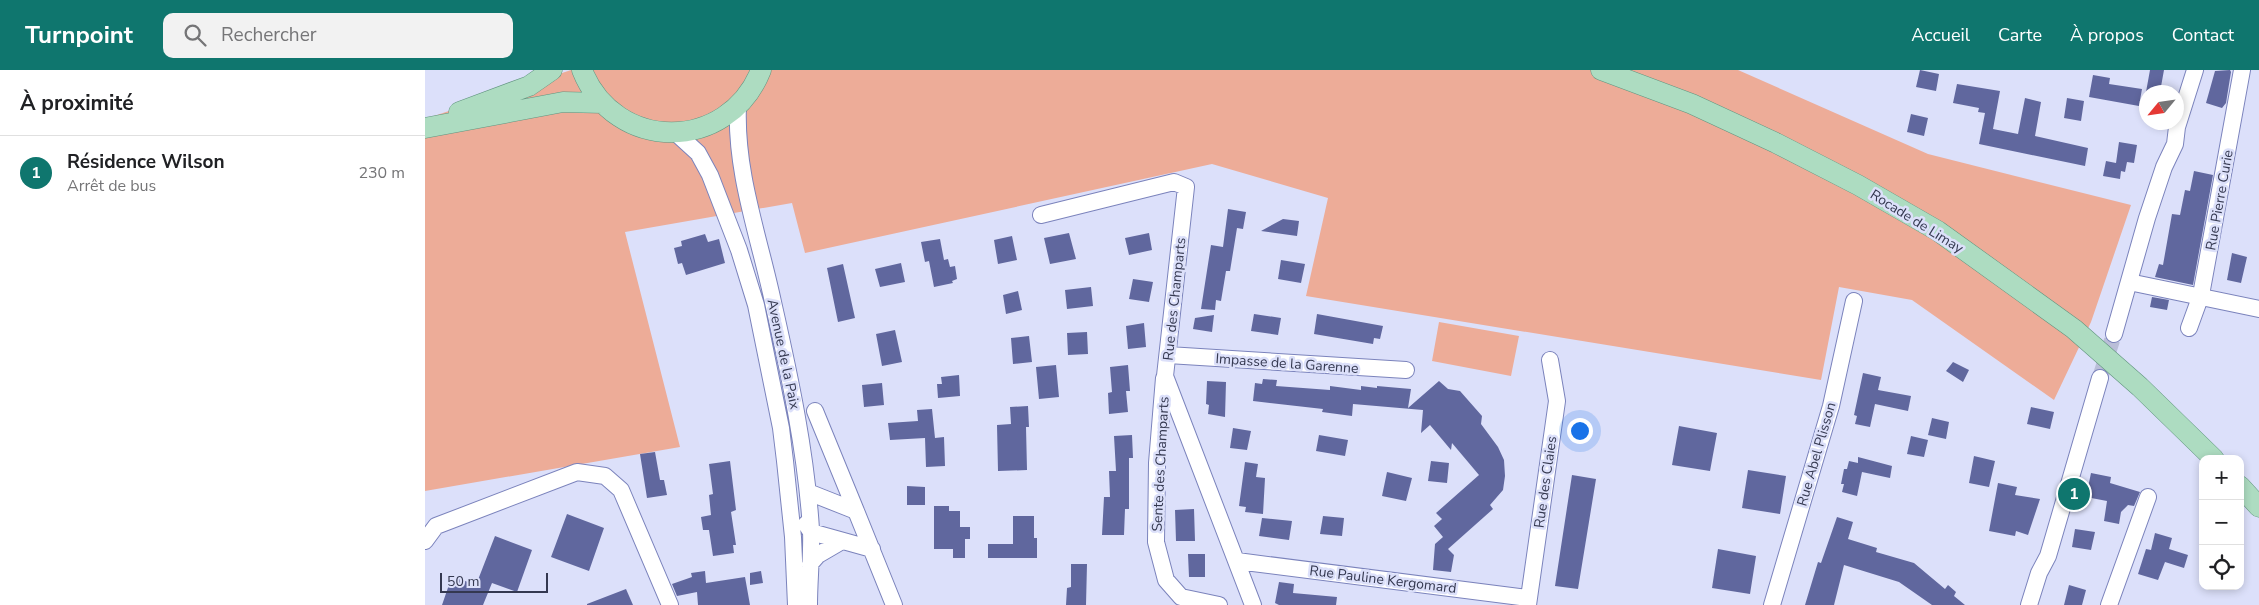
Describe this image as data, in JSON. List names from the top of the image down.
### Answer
{
  "streets": {
    "main road": ["Rocade de Limay"],
    "street": [
      "Rue Pierre Curie",
      "Rue des Champarts",
      "Avenue de la Paix",
      "Impasse de la Garenne",
      "Rue Abel Plisson",
      "Sente des Champarts",
      "Rue des Claies",
      "Rue Pauline Kergomard"
    ]
  },
  "crossings": [
    ["Rue des Champarts", "Impasse de la Garenne"],
    ["Rue des Champarts", "Sente des Champarts"],
    ["Rue des Champarts", "Rue Pauline Kergomard"],
    ["Rue des Claies", "Rue Pauline Kergomard"]
  ],
  "scale_bar": "50 m",
  "north": "bottom left",
  "page": {
    "header": "Turnpoint",
    "search": "Rechercher",
    "nav": [
      "Accueil",
      "Carte",
      "À propos",
      "Contact"
    ],
    "heading": "À proximité",
    "list": [
      {
        "mark": "1",
        "name": "Résidence Wilson",
        "note": "Arrêt de bus",
        "value": "230 m"
      }
    ],
    "map_buttons": ["+", "−"],
    "pins": "1",
    "scale": "50 m"
  }
}
